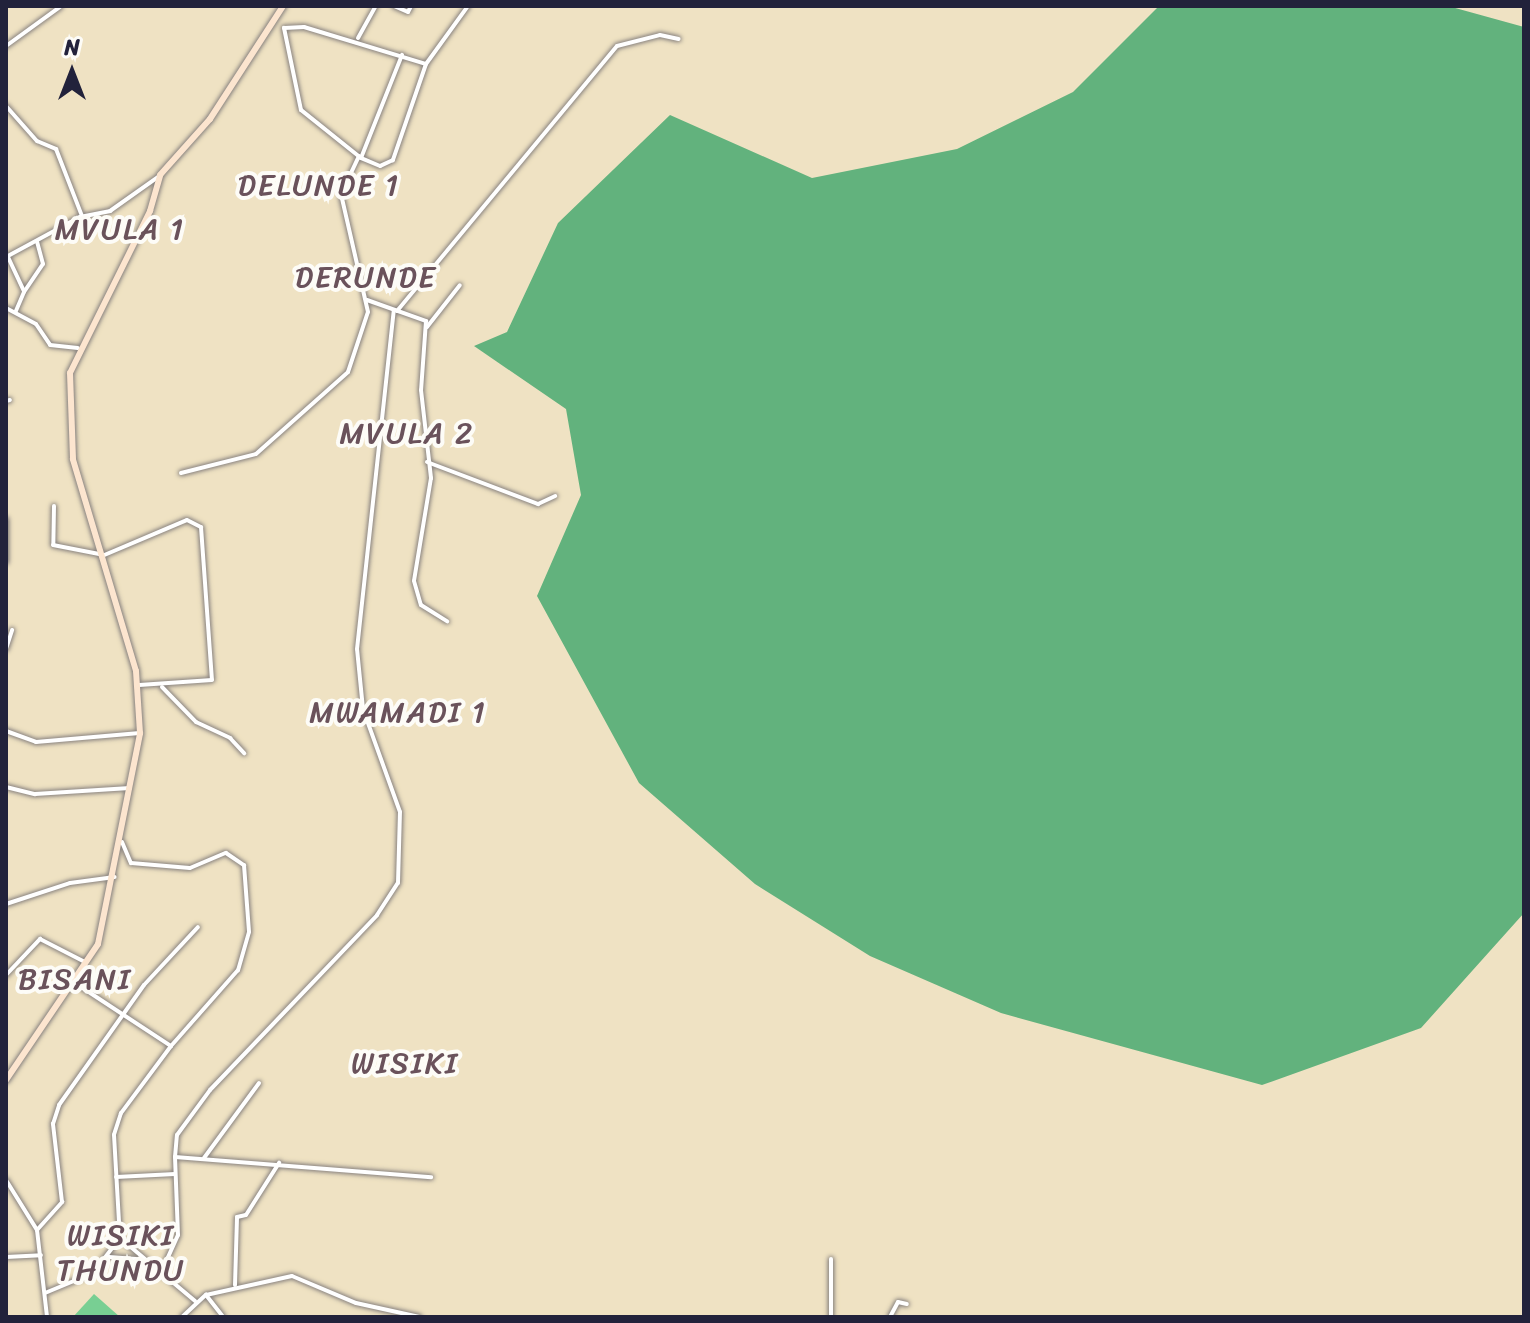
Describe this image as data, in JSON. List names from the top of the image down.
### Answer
{
  "districts": [
    "DELUNDE 1",
    "MVULA 1",
    "DERUNDE",
    "MVULA 2",
    "MWAMADI 1",
    "BISANI",
    "WISIKI",
    "WISIKI THUNDU"
  ],
  "north": "top"
}
